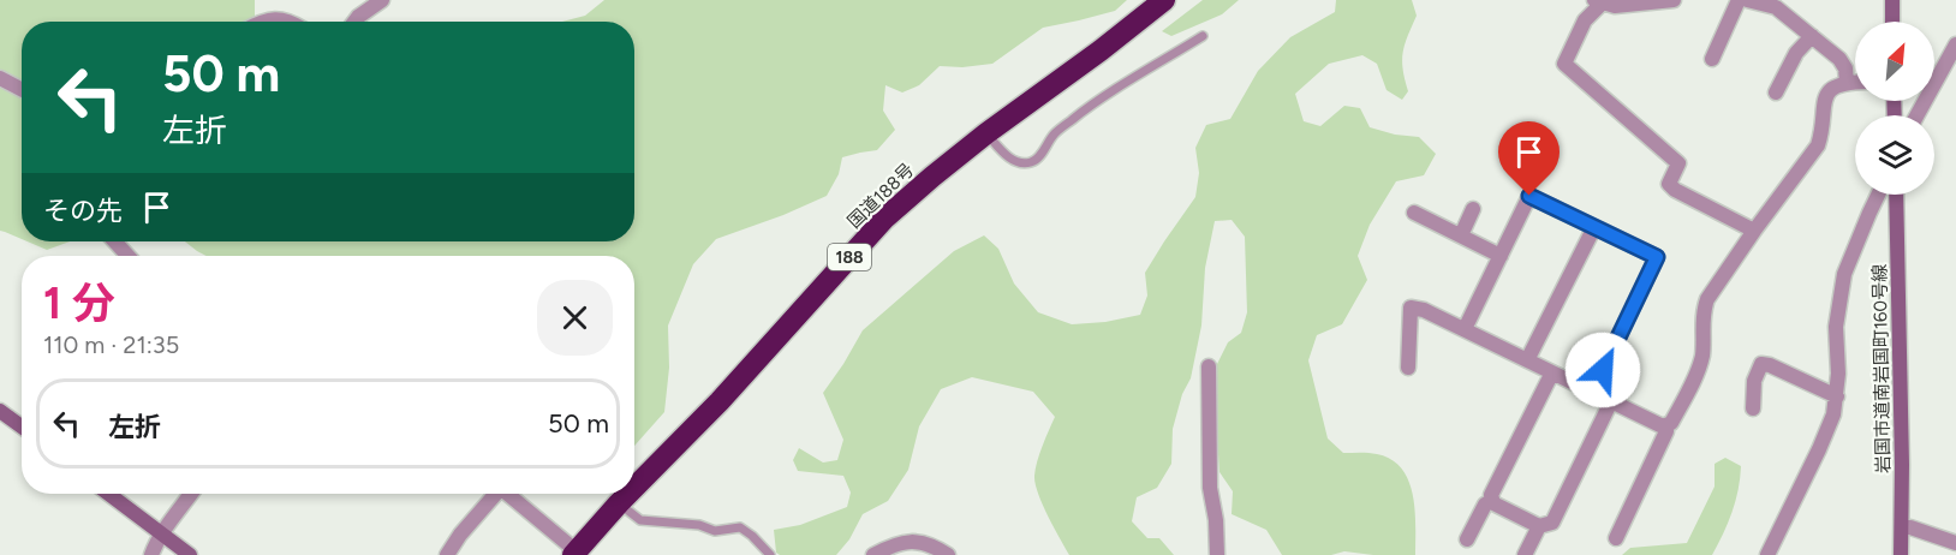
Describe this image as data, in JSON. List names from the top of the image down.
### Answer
{
  "streets": {
    "highway": ["国道188号", "188"],
    "street": ["岩国市道南岩国町160号線"]
  },
  "north": "top right",
  "page": {
    "turn": ["50 m", "左折"],
    "then": "その先",
    "heading": ["1 分", "110 m · 21:35"],
    "list": [
      {
        "name": "左折",
        "value": "50 m"
      }
    ]
  }
}
